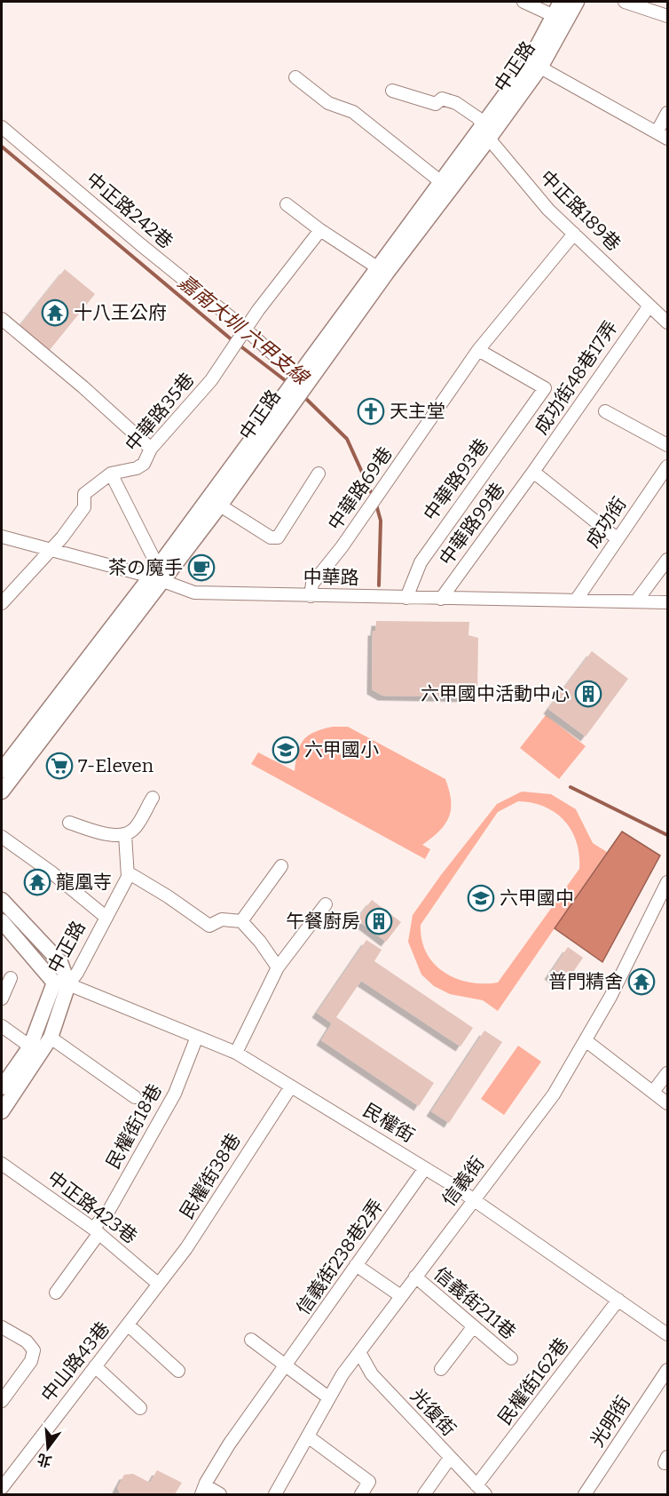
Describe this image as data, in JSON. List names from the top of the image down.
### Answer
{
  "streets": {
    "main road": ["中正路", "民權街"],
    "street": [
      "中正路242巷",
      "中正路189巷",
      "成功街48巷17弄",
      "中華路35巷",
      "中華路93巷",
      "中華路69巷",
      "成功街",
      "中華路99巷",
      "中華路",
      "民權街18巷",
      "民權街38巷",
      "信義街",
      "中正路423巷",
      "信義街238巷2弄",
      "信義街211巷",
      "中山路43巷",
      "民權街162巷",
      "光復街",
      "光明街"
    ]
  },
  "crossings": [
    ["中正路", "中正路242巷"],
    ["中正路", "中正路189巷"],
    ["中正路", "中華路"],
    ["中正路", "民權街"],
    ["中正路242巷", "中華路35巷"],
    ["中正路189巷", "成功街48巷17弄"],
    ["中正路189巷", "中華路69巷"],
    ["成功街48巷17弄", "中華路99巷"],
    ["中華路35巷", "中華路"],
    ["中華路93巷", "中華路69巷"],
    ["中華路93巷", "中華路"],
    ["中華路69巷", "中華路"],
    ["成功街", "中華路"],
    ["中華路99巷", "中華路"],
    ["民權街", "民權街18巷"],
    ["民權街", "民權街38巷"],
    ["民權街", "信義街"],
    ["民權街", "信義街238巷2弄"],
    ["民權街", "民權街162巷"],
    ["民權街18巷", "中正路423巷"],
    ["民權街38巷", "中正路423巷"],
    ["民權街38巷", "中山路43巷"],
    ["信義街", "信義街211巷"],
    ["信義街", "光復街"],
    ["中正路423巷", "中山路43巷"],
    ["民權街162巷", "光復街"]
  ],
  "water": ["嘉南大圳 六甲支線"],
  "places": {
    "temple": ["十八王公府", "龍凰寺", "普門精舍"],
    "church": ["天主堂"],
    "cafe": ["茶の魔手"],
    "building": ["六甲國中活動中心", "午餐廚房"],
    "school or university": ["六甲國小", "六甲國中"],
    "supermarket": ["7-Eleven"]
  },
  "north": "bottom"
}
